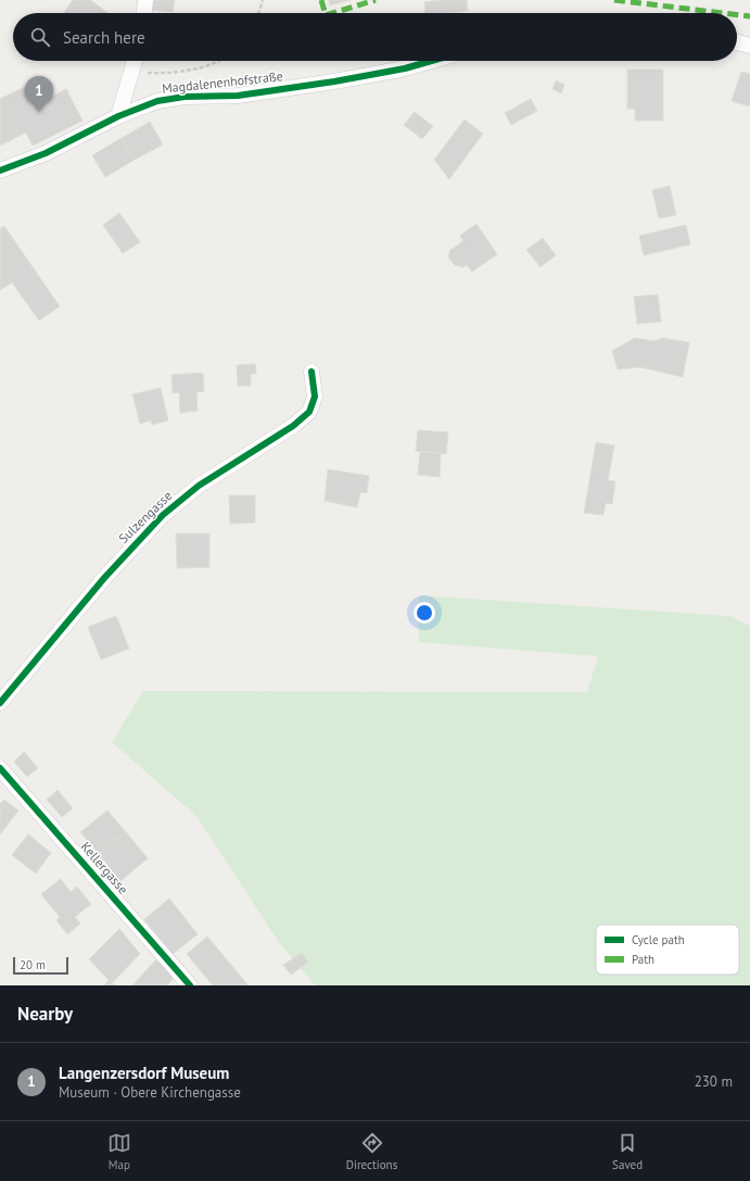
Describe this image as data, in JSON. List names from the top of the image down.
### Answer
{
  "streets": {
    "street": ["Magdalenenhofstraße", "Sulzengasse", "Kellergasse"]
  },
  "legend": ["Cycle path", "Path"],
  "scale_bar": "20 m",
  "page": {
    "search": "Search here",
    "pins": "1",
    "scale": "20 m",
    "heading": "Nearby",
    "list": [
      {
        "mark": "1",
        "name": "Langenzersdorf Museum",
        "note": "Museum · Obere Kirchengasse",
        "value": "230 m"
      }
    ],
    "nav": ["Map", "Directions", "Saved"]
  }
}
